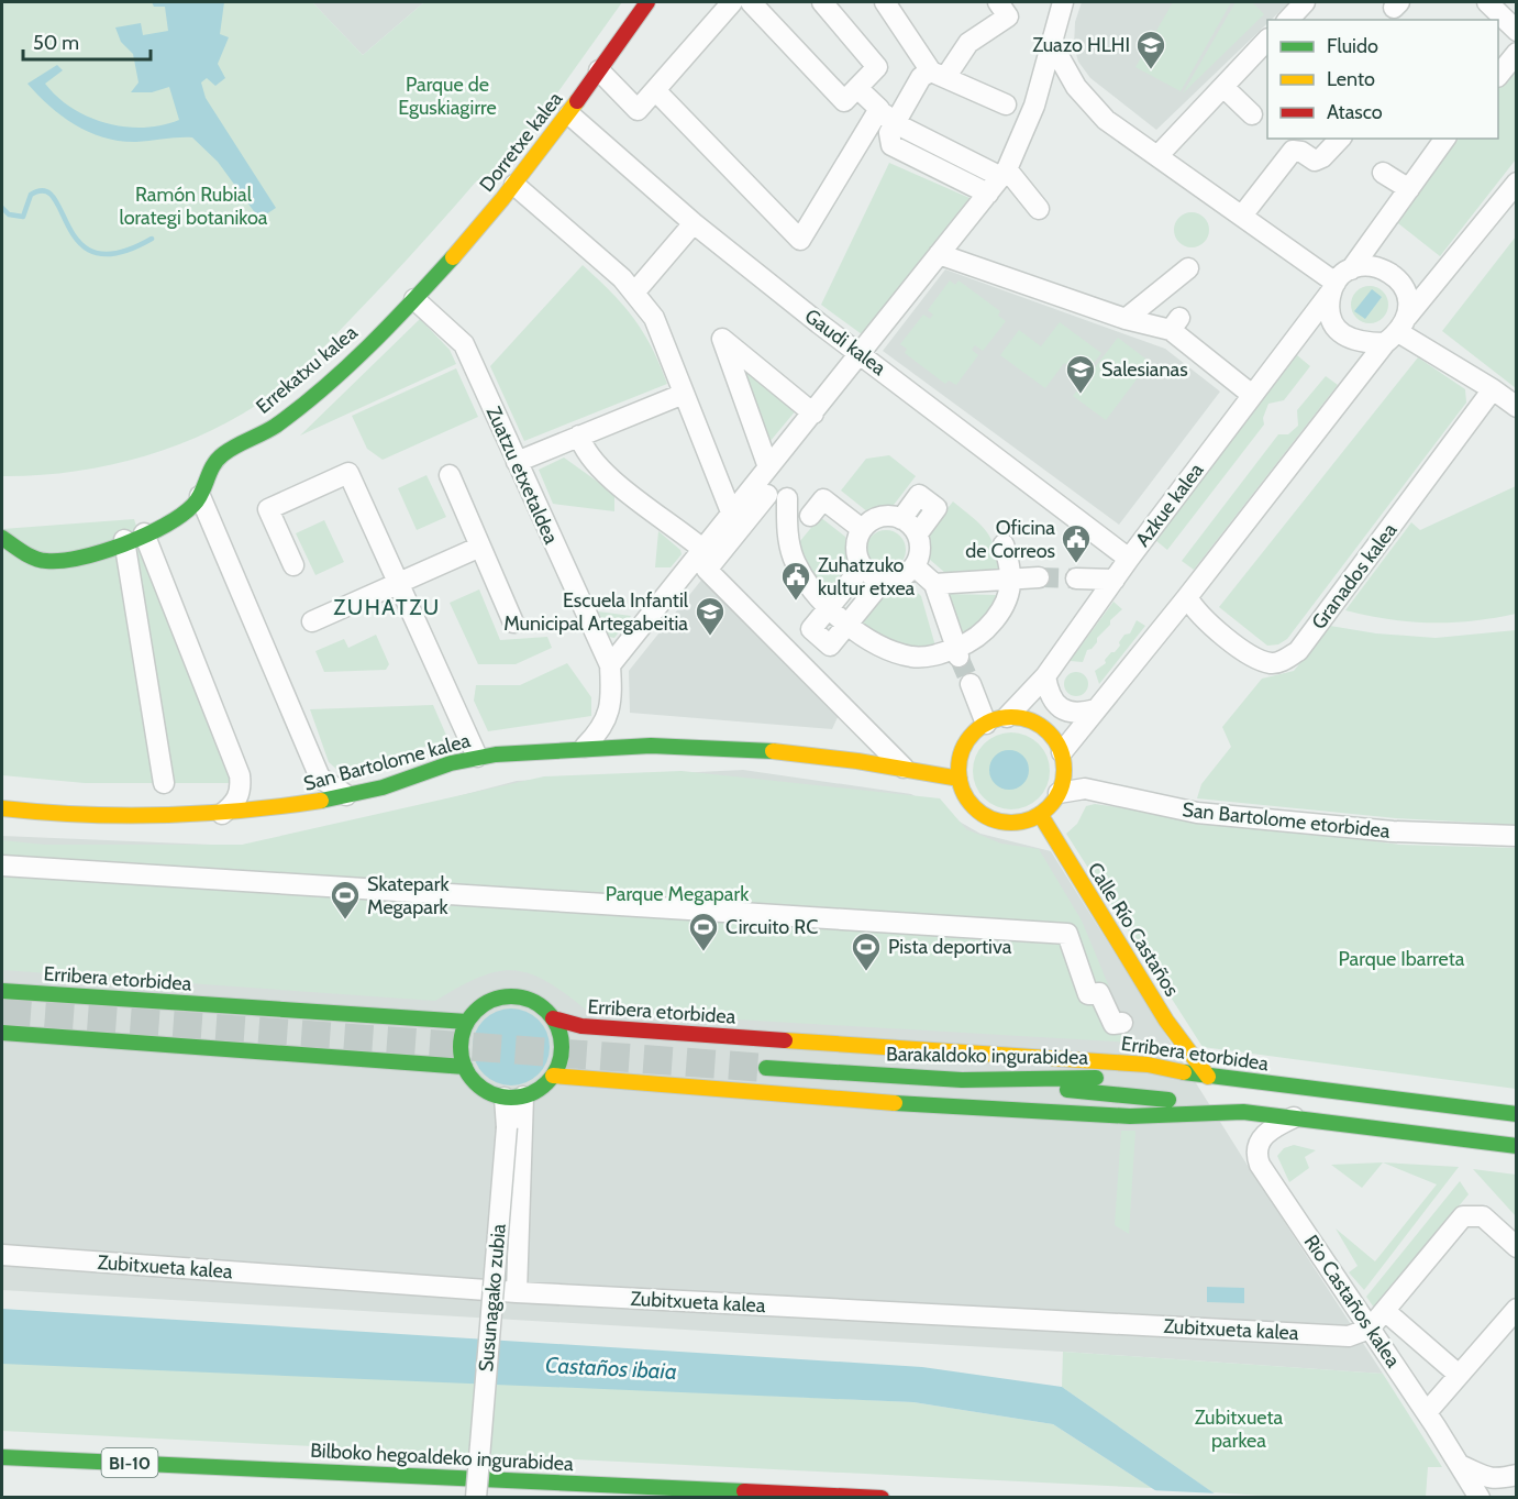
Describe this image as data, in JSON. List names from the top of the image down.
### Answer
{
  "streets": {
    "main road": [
      "Dorretxe kalea",
      "Errekatxu kalea",
      "San Bartolome kalea",
      "Calle Río Castaños",
      "Erribera etorbidea",
      "Barakaldoko ingurabidea",
      "Bilboko hegoaldeko ingurabidea",
      "BI-10"
    ],
    "street": [
      "Gaudi kalea",
      "Zuatzu etxetaldea",
      "Azkue kalea",
      "Granados kalea",
      "San Bartolome etorbidea",
      "Zubitxueta kalea",
      "Susunagako zubia",
      "Rio Castaños kalea"
    ]
  },
  "crossings": [
    ["Dorretxe kalea", "Gaudi kalea"],
    ["Dorretxe kalea", "Errekatxu kalea"],
    ["Dorretxe kalea", "Zuatzu etxetaldea"],
    ["Gaudi kalea", "Azkue kalea"],
    ["Errekatxu kalea", "Zuatzu etxetaldea"],
    ["Azkue kalea", "San Bartolome etorbidea"],
    ["Azkue kalea", "Calle Río Castaños"],
    ["San Bartolome etorbidea", "Calle Río Castaños"],
    ["Calle Río Castaños", "Erribera etorbidea"],
    ["Erribera etorbidea", "Barakaldoko ingurabidea"],
    ["Erribera etorbidea", "Susunagako zubia"],
    ["Zubitxueta kalea", "Rio Castaños kalea"]
  ],
  "districts": ["ZUHATZU"],
  "water": ["Castaños ibaia"],
  "parks": [
    "Parque de Eguskiagirre",
    "Ramón Rubial lorategi botanikoa",
    "Parque Megapark",
    "Parque Ibarreta",
    "Zubitxueta parkea"
  ],
  "places": {
    "school or university": ["Zuazo HLHI", "Salesianas", "Escuela Infantil Municipal Artegabeitia"],
    "public building": ["Oficina de Correos", "Zuhatzuko kultur etxea"],
    "sports": ["Skatepark Megapark", "Circuito RC", "Pista deportiva"]
  },
  "legend": ["Fluido", "Lento", "Atasco"],
  "scale_bar": "50 m"
}
